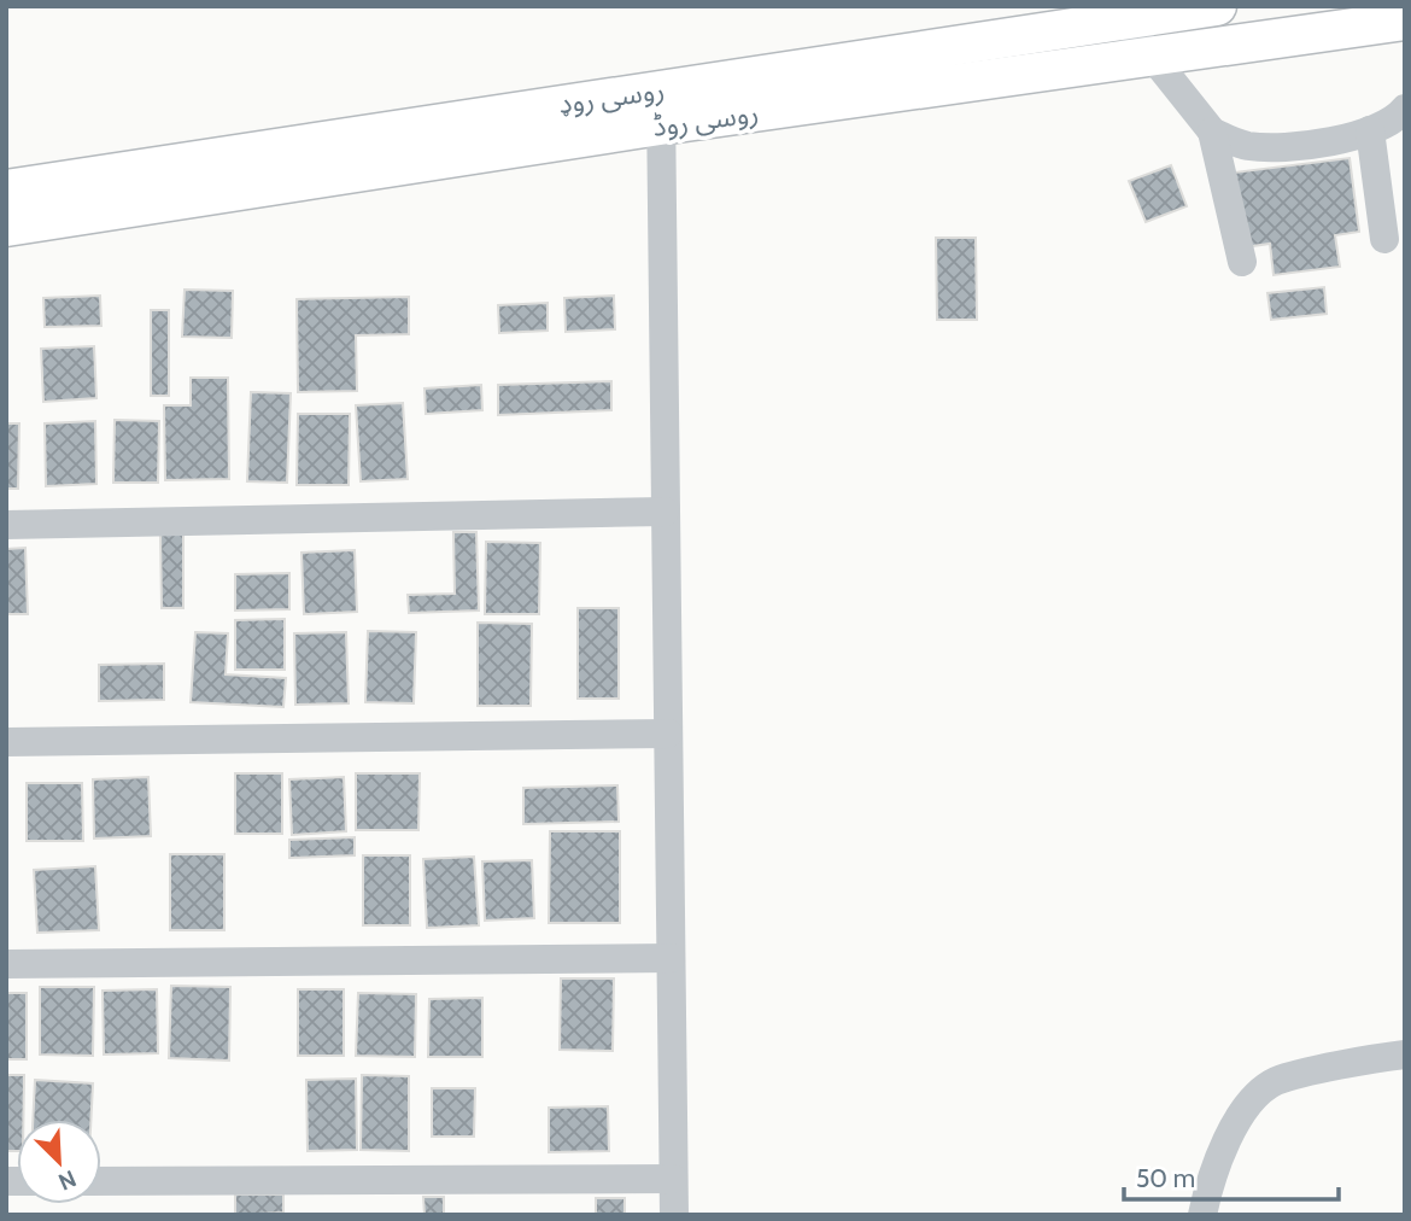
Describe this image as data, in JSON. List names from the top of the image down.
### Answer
{
  "streets": {
    "main road": ["روسی روډ", "روسی روڈ"]
  },
  "crossings": [
    ["روسی روډ", "روسی روڈ"]
  ],
  "scale_bar": "50 m",
  "north": "bottom right"
}
